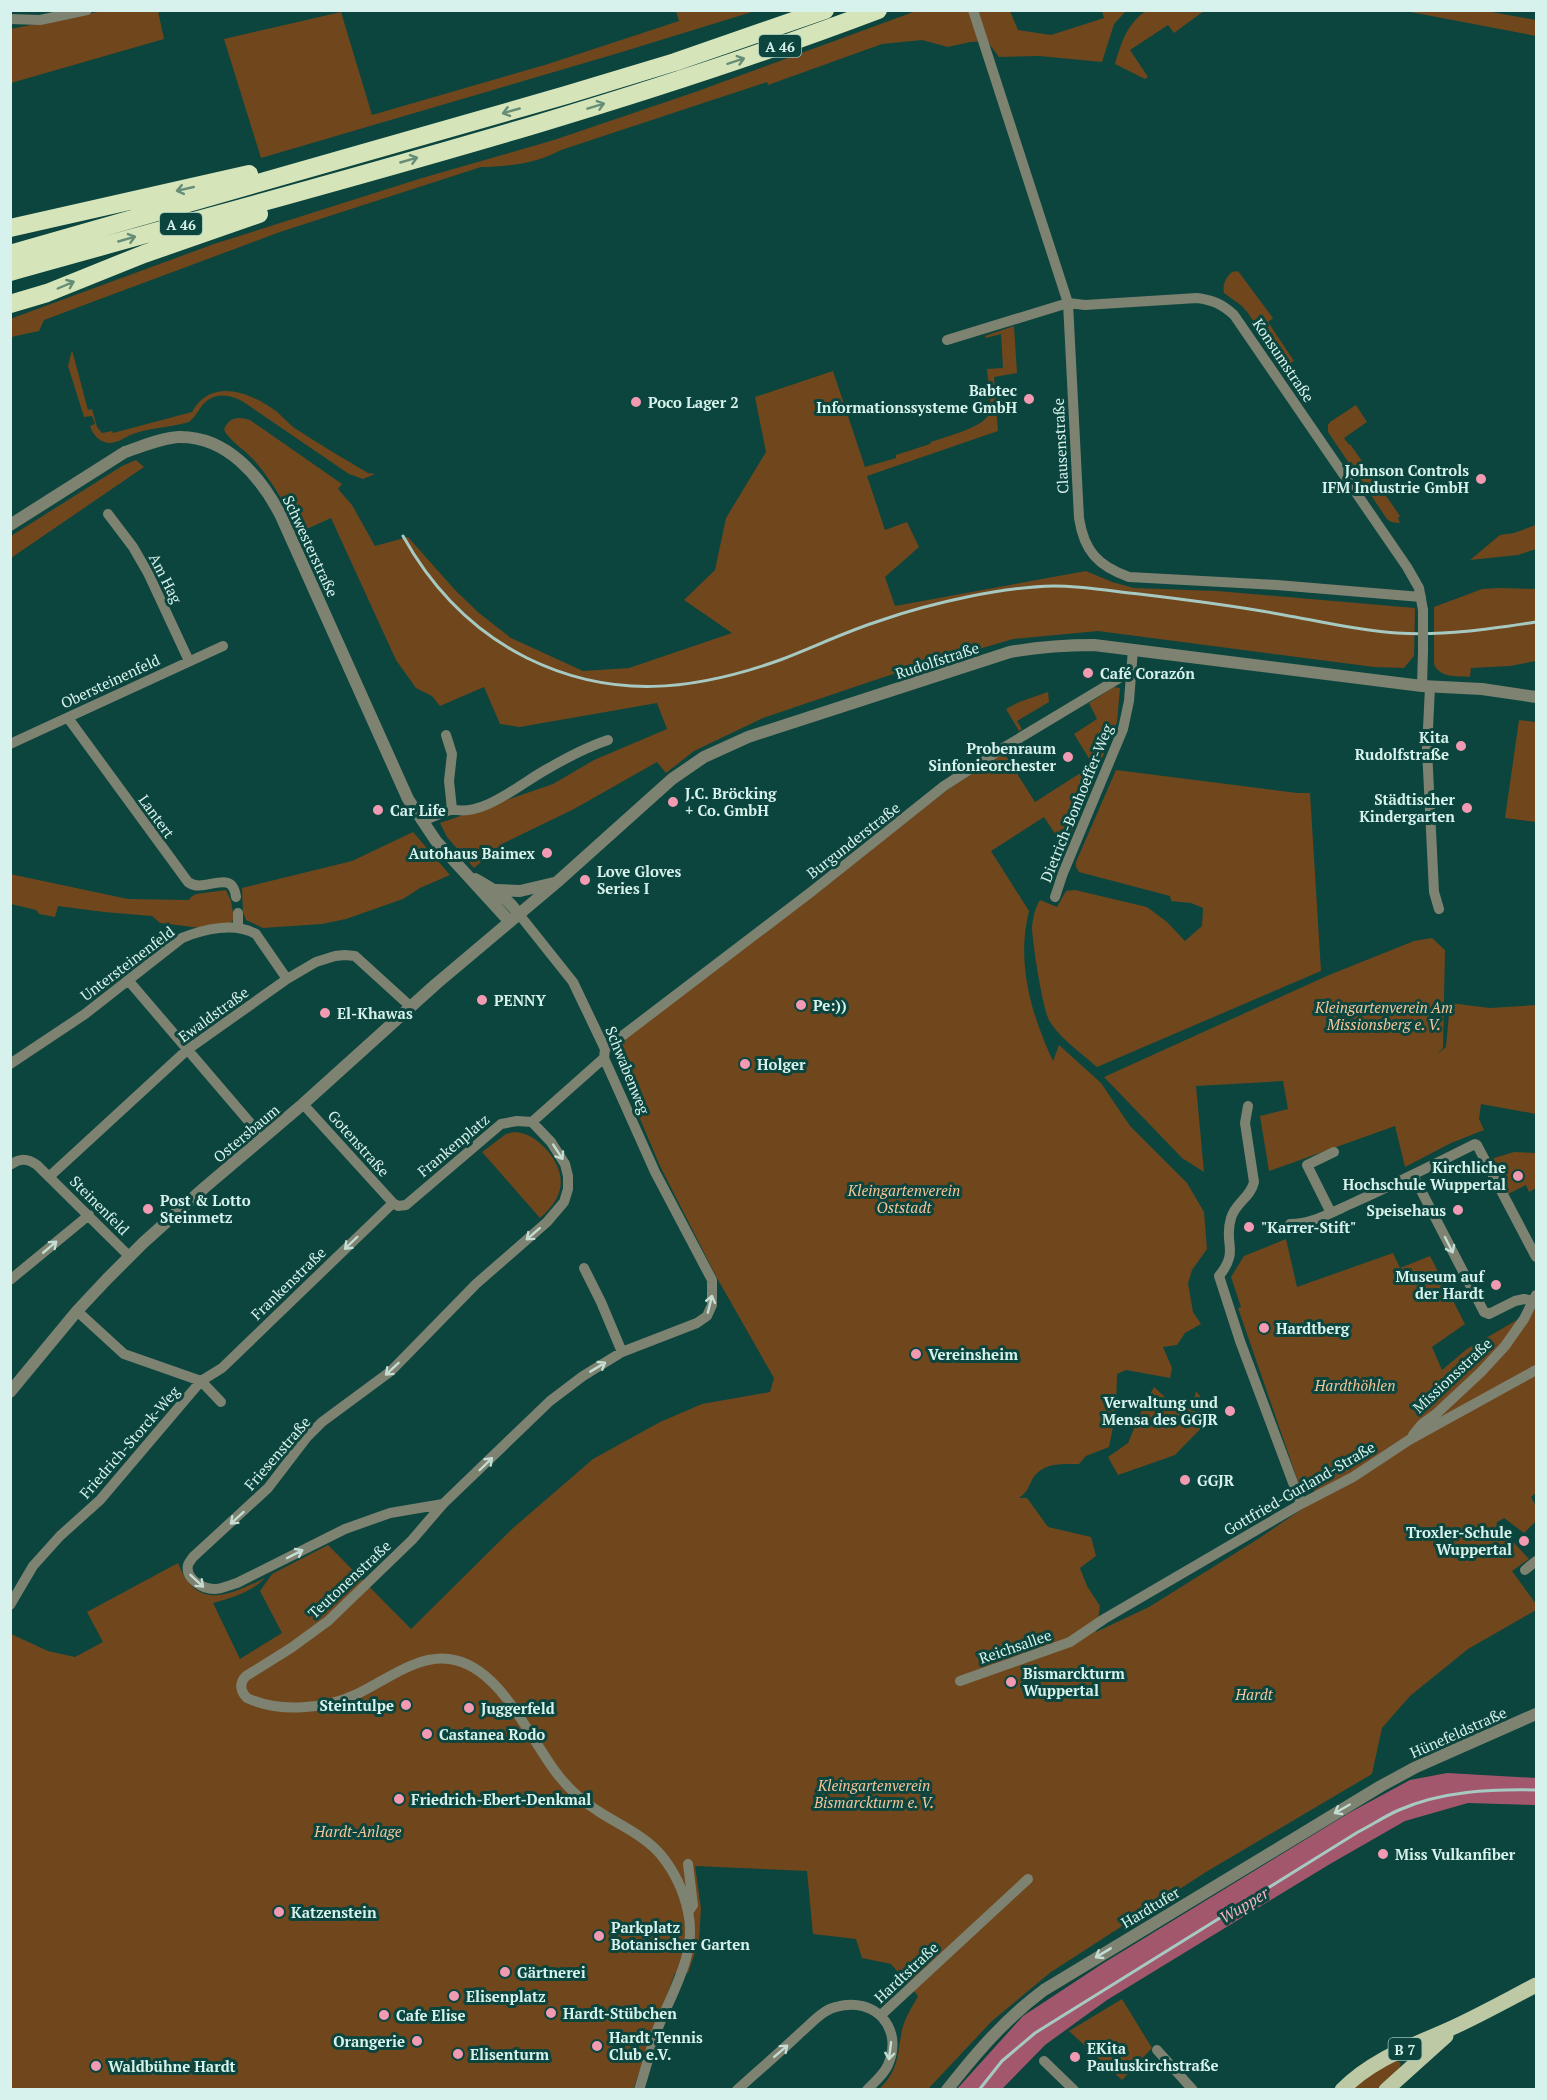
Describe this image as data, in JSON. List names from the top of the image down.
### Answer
{
  "streets": {
    "highway": ["A 46"],
    "main road": ["B 7"],
    "street": [
      "Konsumstraße",
      "Clausenstraße",
      "Schwesterstraße",
      "Am Hag",
      "Rudolfstraße",
      "Obersteinenfeld",
      "Dietrich-Bonhoeffer-Weg",
      "Lantert",
      "Burgunderstraße",
      "Untersteinenfeld",
      "Ewaldstraße",
      "Schwabenweg",
      "Ostersbaum",
      "Gotenstraße",
      "Frankenplatz",
      "Steinenfeld",
      "Frankenstraße",
      "Missionsstraße",
      "Friedrich-Storck-Weg",
      "Friesenstraße",
      "Gottfried-Gurland-Straße",
      "Teutonenstraße",
      "Reichsallee",
      "Hünefeldstraße",
      "Hardtufer",
      "Hardtstraße"
    ]
  },
  "crossings": [
    ["Konsumstraße", "Clausenstraße"],
    ["Konsumstraße", "Rudolfstraße"],
    ["Schwesterstraße", "Rudolfstraße"],
    ["Schwesterstraße", "Schwabenweg"],
    ["Schwesterstraße", "Ostersbaum"],
    ["Am Hag", "Obersteinenfeld"],
    ["Rudolfstraße", "Dietrich-Bonhoeffer-Weg"],
    ["Rudolfstraße", "Schwabenweg"],
    ["Rudolfstraße", "Ostersbaum"],
    ["Obersteinenfeld", "Lantert"],
    ["Dietrich-Bonhoeffer-Weg", "Burgunderstraße"],
    ["Burgunderstraße", "Schwabenweg"],
    ["Burgunderstraße", "Frankenplatz"],
    ["Burgunderstraße", "Friesenstraße"],
    ["Ewaldstraße", "Ostersbaum"],
    ["Ewaldstraße", "Steinenfeld"],
    ["Schwabenweg", "Ostersbaum"],
    ["Schwabenweg", "Teutonenstraße"],
    ["Ostersbaum", "Gotenstraße"],
    ["Ostersbaum", "Steinenfeld"],
    ["Gotenstraße", "Frankenplatz"],
    ["Gotenstraße", "Frankenstraße"],
    ["Frankenplatz", "Frankenstraße"],
    ["Frankenplatz", "Friesenstraße"],
    ["Frankenstraße", "Friedrich-Storck-Weg"],
    ["Missionsstraße", "Gottfried-Gurland-Straße"],
    ["Friesenstraße", "Teutonenstraße"],
    ["Gottfried-Gurland-Straße", "Reichsallee"],
    ["Hünefeldstraße", "Hardtufer"]
  ],
  "one_way": [
    "Frankenstraße",
    "Missionsstraße",
    "Hardtufer",
    "Hardtstraße"
  ],
  "water": ["Wupper"],
  "parks": [
    "Kleingartenverein Am Missionsberg e. V.",
    "Kleingartenverein Oststadt",
    "Hardthöhlen",
    "Hardt",
    "Kleingartenverein Bismarckturm e. V.",
    "Hardt-Anlage"
  ],
  "places": [
    "Babtec Informationssysteme GmbH",
    "Poco Lager 2",
    "Johnson Controls IFM Industrie GmbH",
    "Café Corazón",
    "Kita Rudolfstraße",
    "Probenraum Sinfonieorchester",
    "J.C. Bröcking + Co. GmbH",
    "Städtischer Kindergarten",
    "Car Life",
    "Autohaus Baimex",
    "Love Gloves Series I",
    "PENNY",
    "Pe:))",
    "El-Khawas",
    "Holger",
    "Kirchliche Hochschule Wuppertal",
    "Post & Lotto Steinmetz",
    "Speisehaus",
    "\"Karrer-Stift\"",
    "Museum auf der Hardt",
    "Hardtberg",
    "Vereinsheim",
    "Verwaltung und Mensa des GGJR",
    "GGJR",
    "Troxler-Schule Wuppertal",
    "Bismarckturm Wuppertal",
    "Steintulpe",
    "Juggerfeld",
    "Castanea Rodo",
    "Friedrich-Ebert-Denkmal",
    "Miss Vulkanfiber",
    "Katzenstein",
    "Parkplatz Botanischer Garten",
    "Gärtnerei",
    "Elisenplatz",
    "Hardt-Stübchen",
    "Cafe Elise",
    "Orangerie",
    "Hardt Tennis Club e.V.",
    "Elisenturm",
    "EKita Pauluskirchstraße",
    "Waldbühne Hardt"
  ]
}
